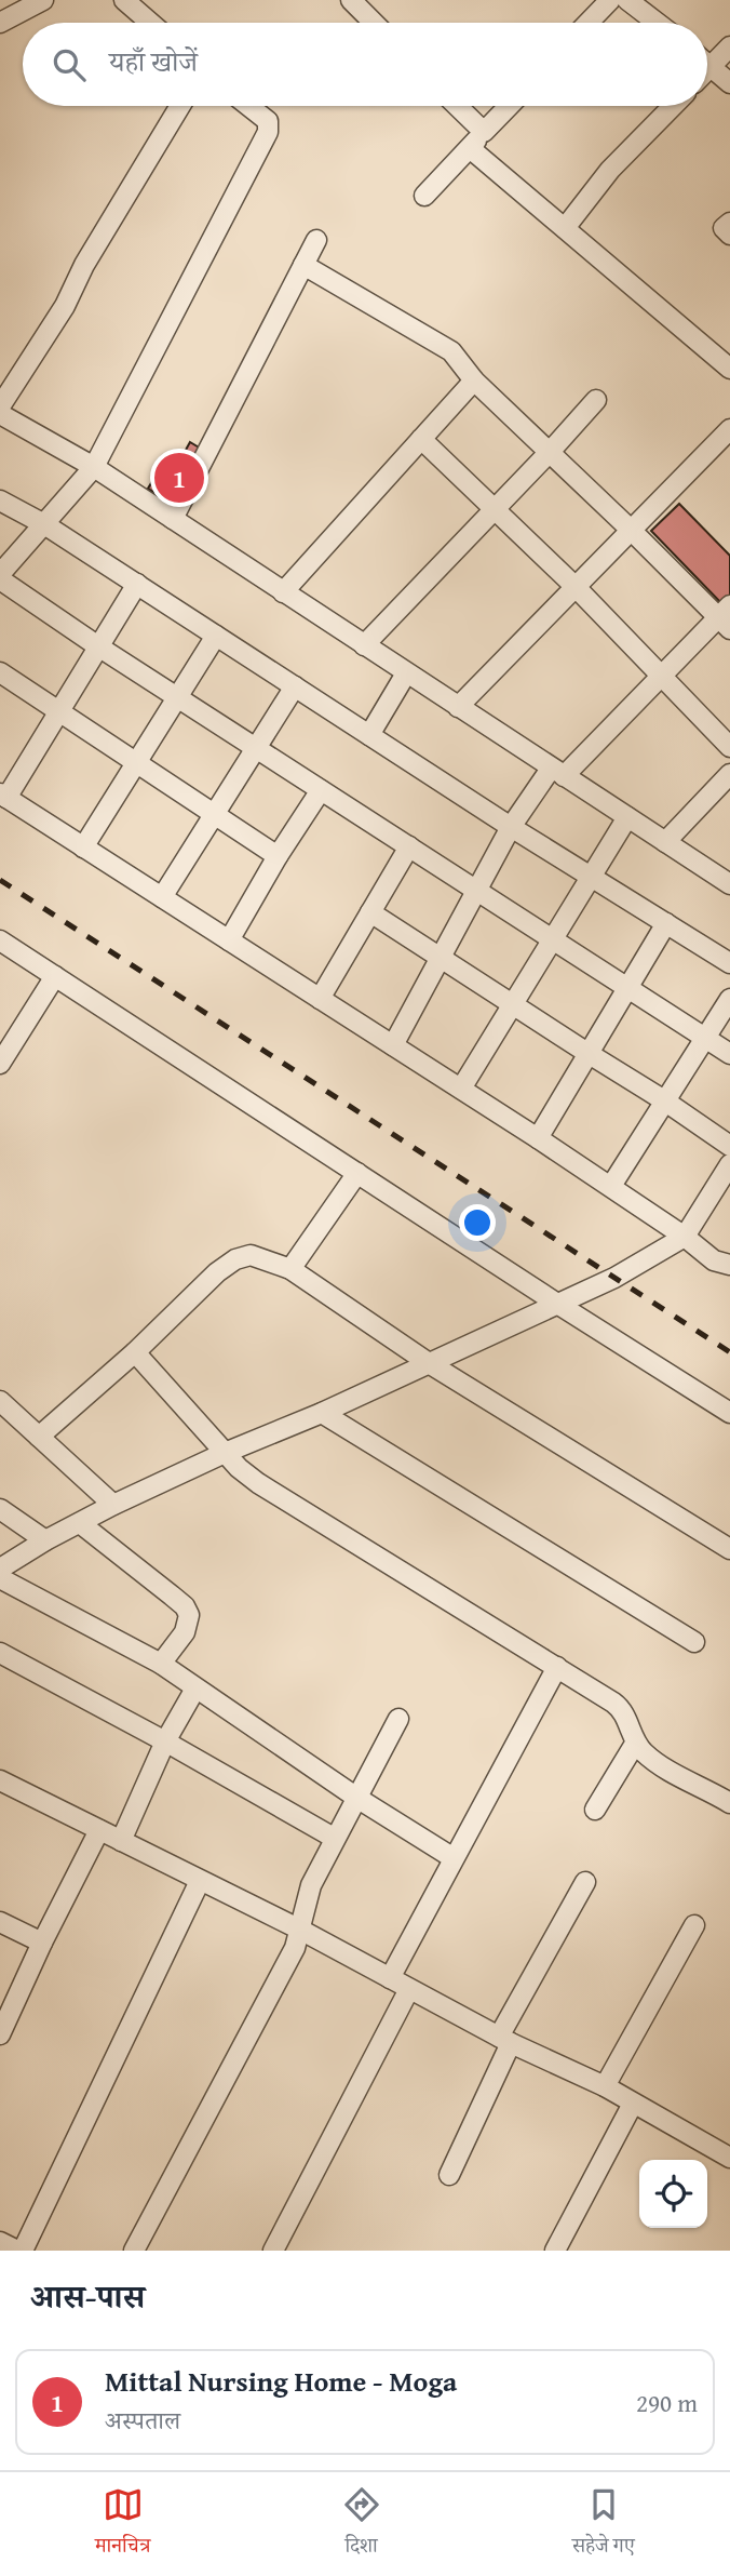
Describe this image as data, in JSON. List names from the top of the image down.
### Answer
{
  "page": {
    "search": "यहाँ खोजें",
    "pins": "1",
    "heading": "आस-पास",
    "list": [
      {
        "mark": "1",
        "name": "Mittal Nursing Home - Moga",
        "note": "अस्पताल",
        "value": "290 m"
      }
    ],
    "nav": ["मानचित्र", "दिशा", "सहेजे गए"]
  }
}
